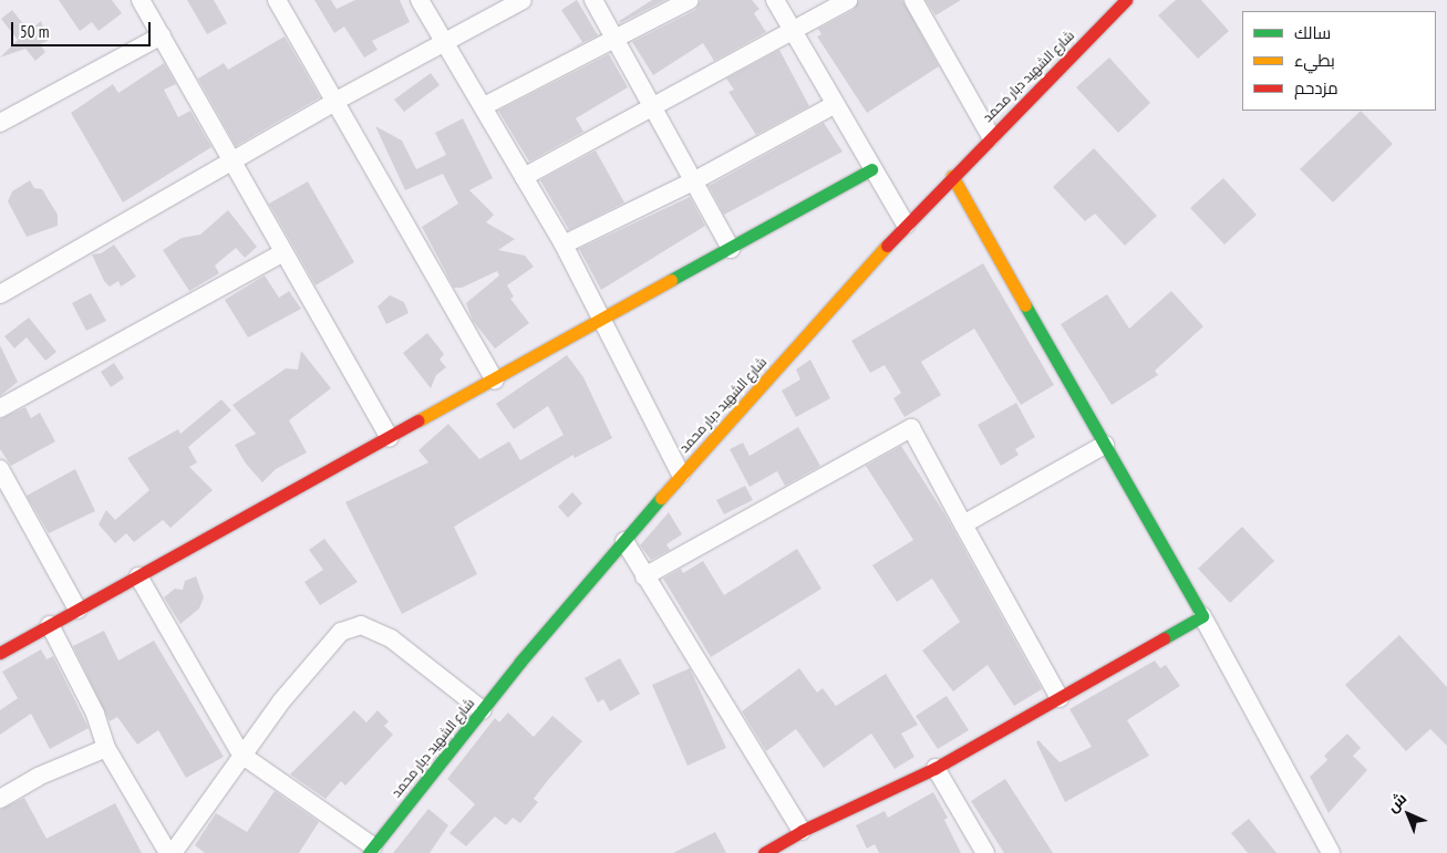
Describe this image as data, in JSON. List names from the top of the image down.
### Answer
{
  "streets": {
    "street": ["شارع الشهيد دبار محمد"]
  },
  "legend": ["سالك", "بطيء", "مزدحم"],
  "scale_bar": "50 m",
  "north": "top left"
}
